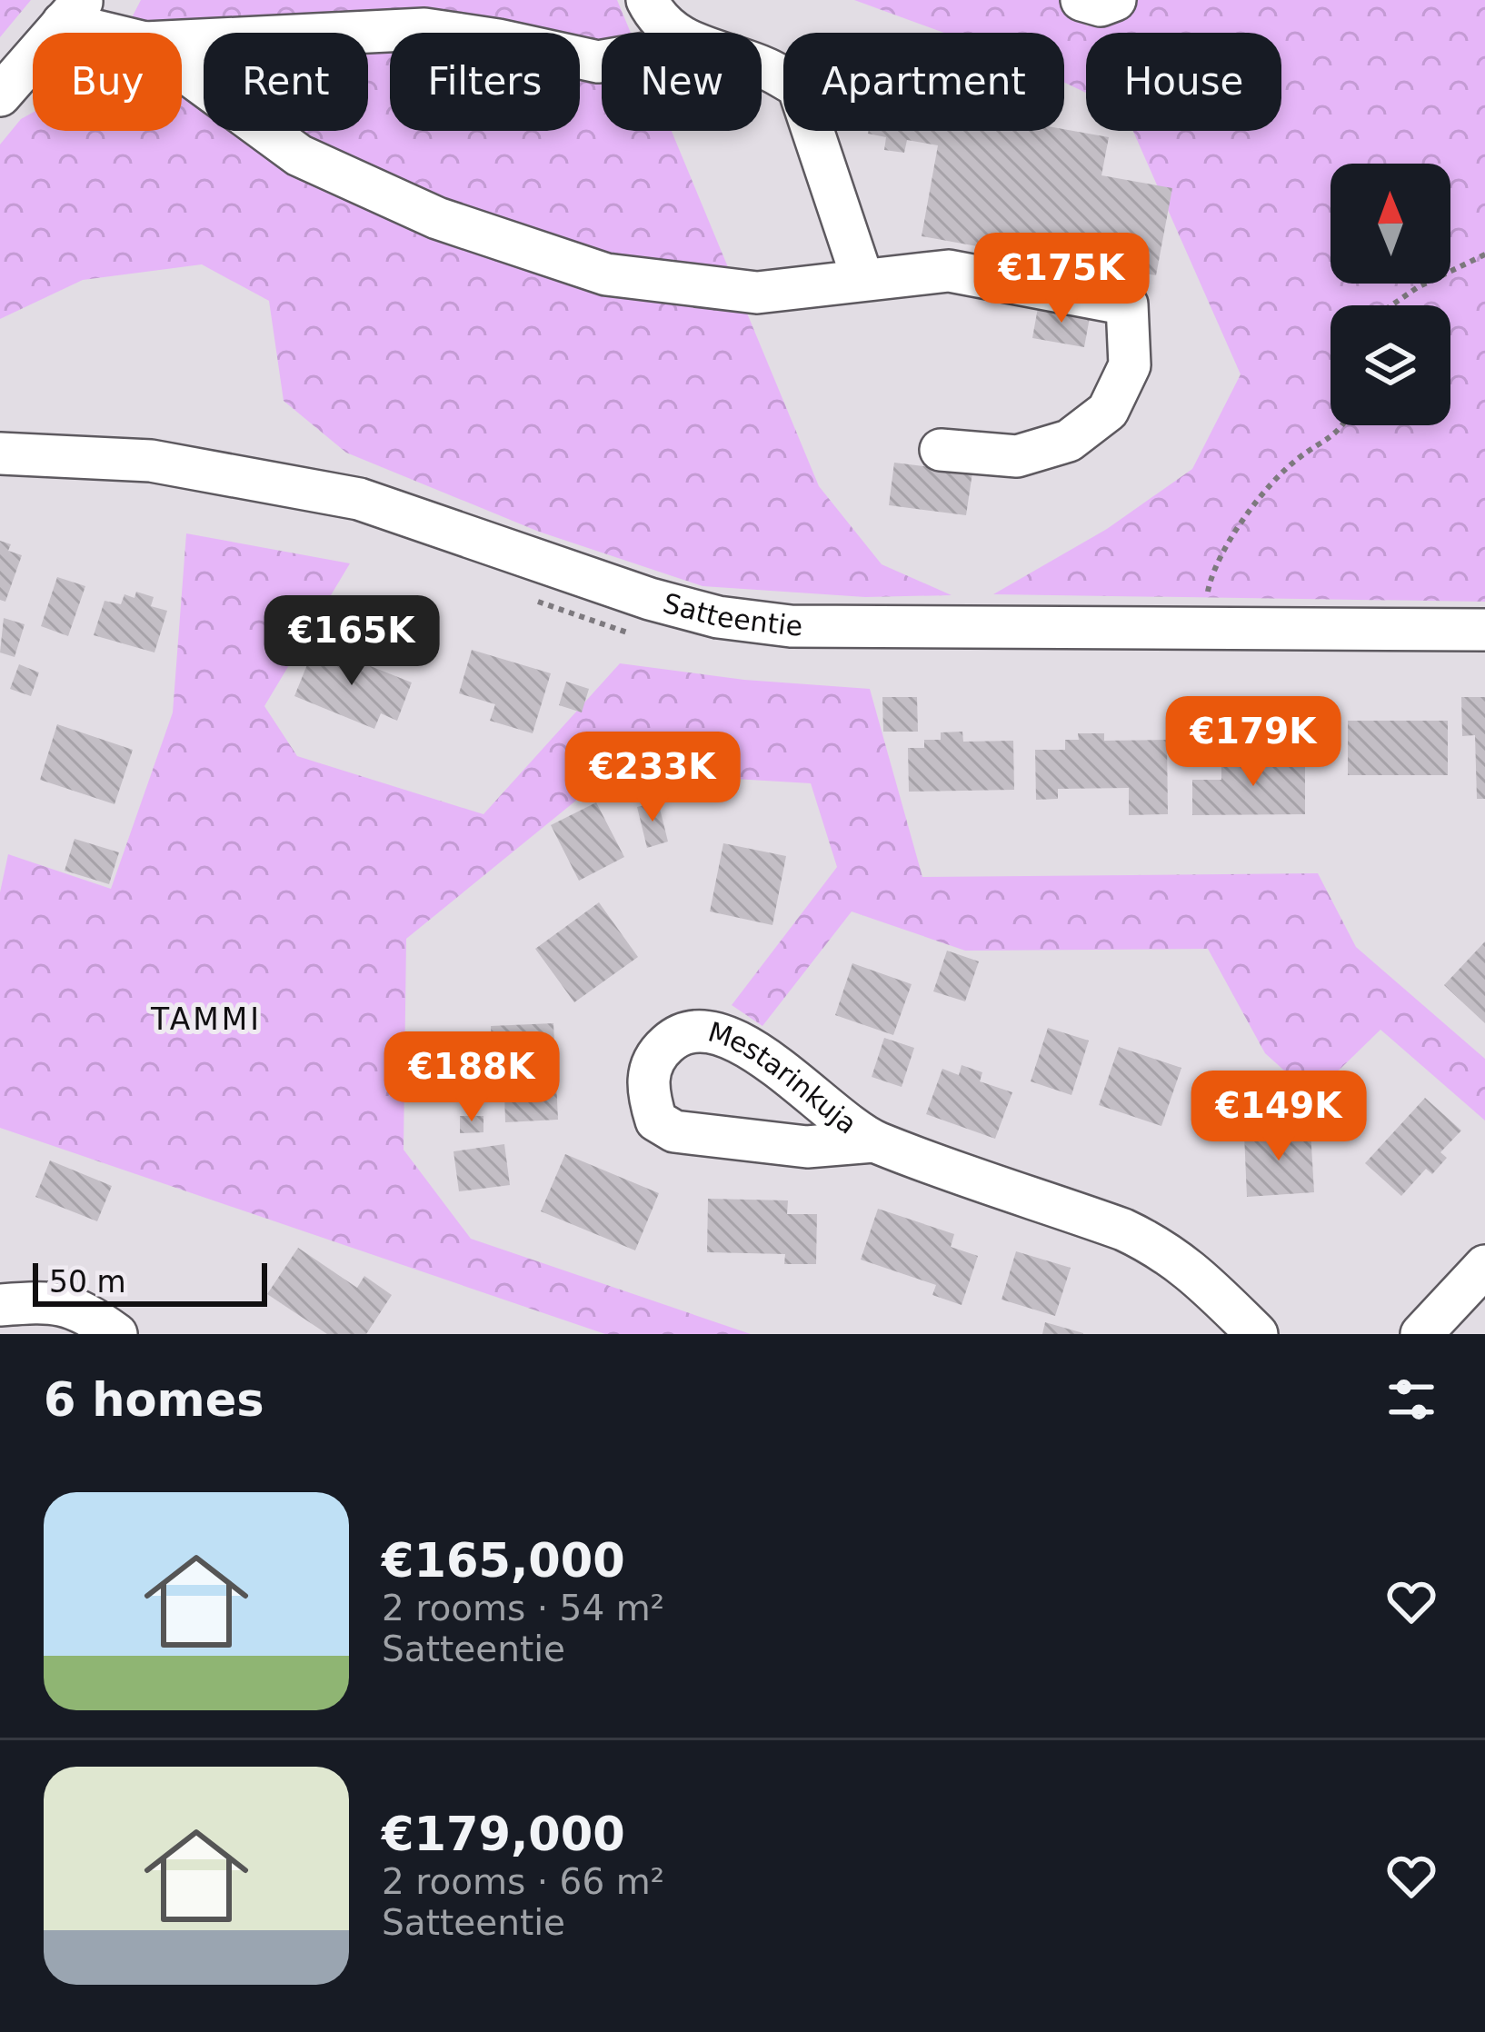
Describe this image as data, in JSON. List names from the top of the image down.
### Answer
{
  "streets": {
    "street": ["Satteentie", "Mestarinkuja"]
  },
  "districts": ["TAMMI"],
  "scale_bar": "50 m",
  "north": "top",
  "page": {
    "chip": [
      "Buy",
      "Rent",
      "Filters",
      "New",
      "Apartment",
      "House"
    ],
    "price": [
      "€175K",
      "€165K",
      "€179K",
      "€233K",
      "€188K",
      "€149K"
    ],
    "scale": "50 m",
    "heading": "6 homes",
    "list": [
      {
        "name": "€165,000",
        "note": "2 rooms · 54 m² · Satteentie"
      },
      {
        "name": "€179,000",
        "note": "2 rooms · 66 m² · Satteentie"
      }
    ]
  }
}
